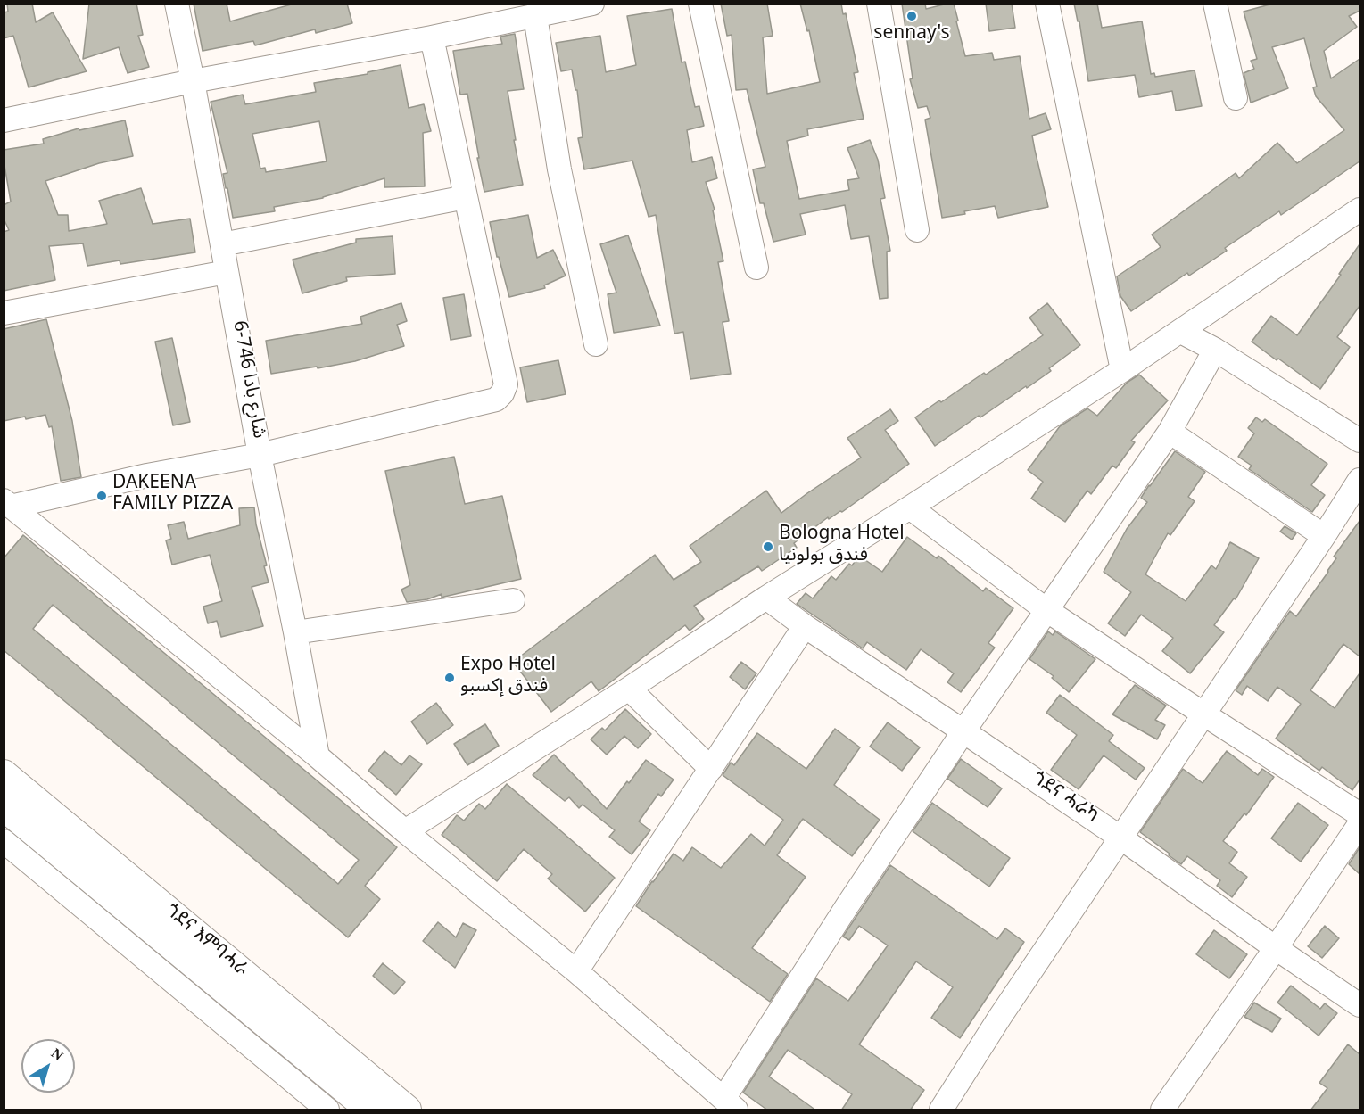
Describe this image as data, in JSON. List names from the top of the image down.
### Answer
{
  "streets": {
    "main road": ["ጎደና እምባሓራ"],
    "street": ["شارع بادا 746-6", "ጎደና ሓራካ"]
  },
  "places": [
    "sennay's",
    "DAKEENA FAMILY PIZZA",
    "Bologna Hotel فندق بولونيا",
    "Expo Hotel فندق إكسبو"
  ],
  "north": "top right"
}
